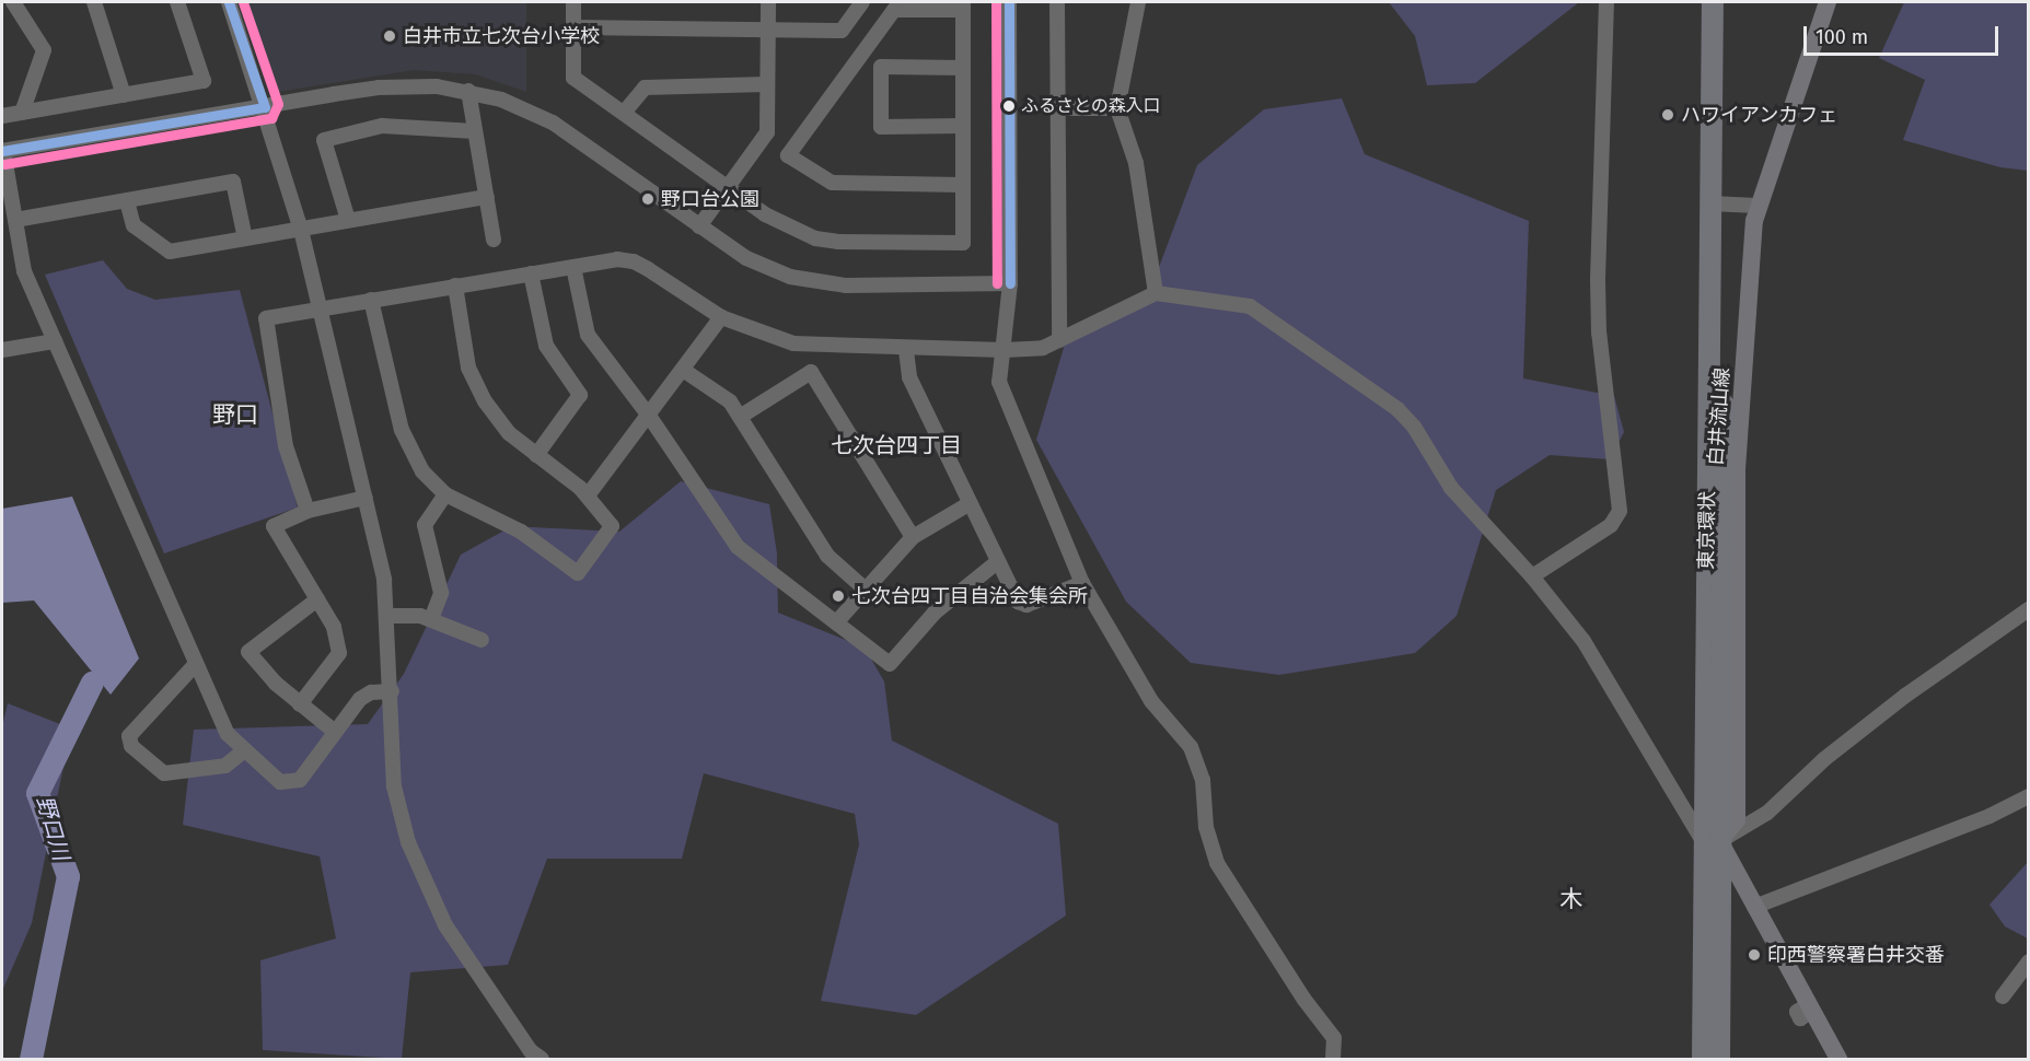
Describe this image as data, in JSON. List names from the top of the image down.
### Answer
{
  "streets": {
    "highway": ["東京環状"],
    "main road": ["白井流山線"]
  },
  "crossings": [
    ["白井流山線", "東京環状"]
  ],
  "districts": ["野口", "七次台四丁目", "木"],
  "water": ["野口川"],
  "places": [
    "白井市立七次台小学校",
    "ふるさとの森入口",
    "ハワイアンカフェ",
    "野口台公園",
    "七次台四丁目自治会集会所",
    "印西警察署白井交番"
  ],
  "scale_bar": "100 m"
}
